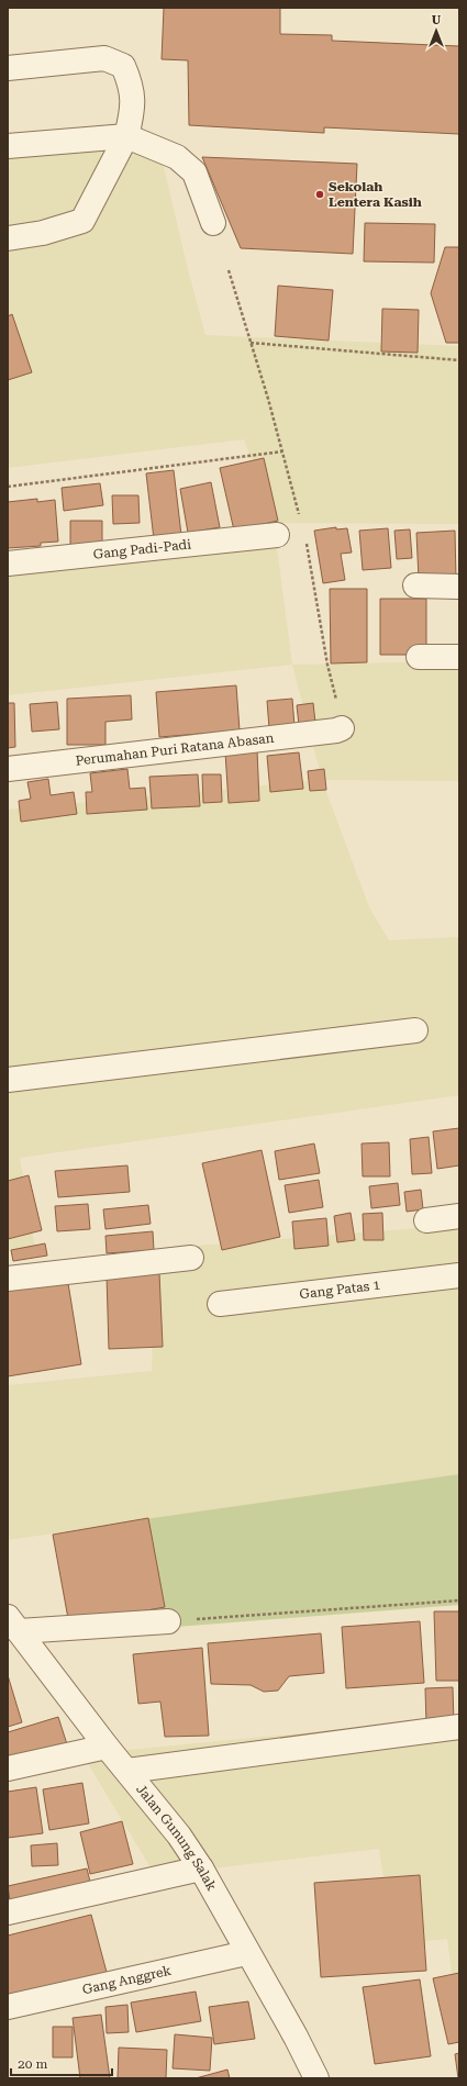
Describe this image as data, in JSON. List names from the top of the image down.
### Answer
{
  "streets": {
    "street": [
      "Gang Padi-Padi",
      "Perumahan Puri Ratana Abasan",
      "Gang Patas 1",
      "Jalan Gunung Salak",
      "Gang Anggrek"
    ]
  },
  "crossings": [
    ["Jalan Gunung Salak", "Gang Anggrek"]
  ],
  "places": ["Sekolah Lentera Kasih"],
  "scale_bar": "20 m",
  "north": "top"
}
